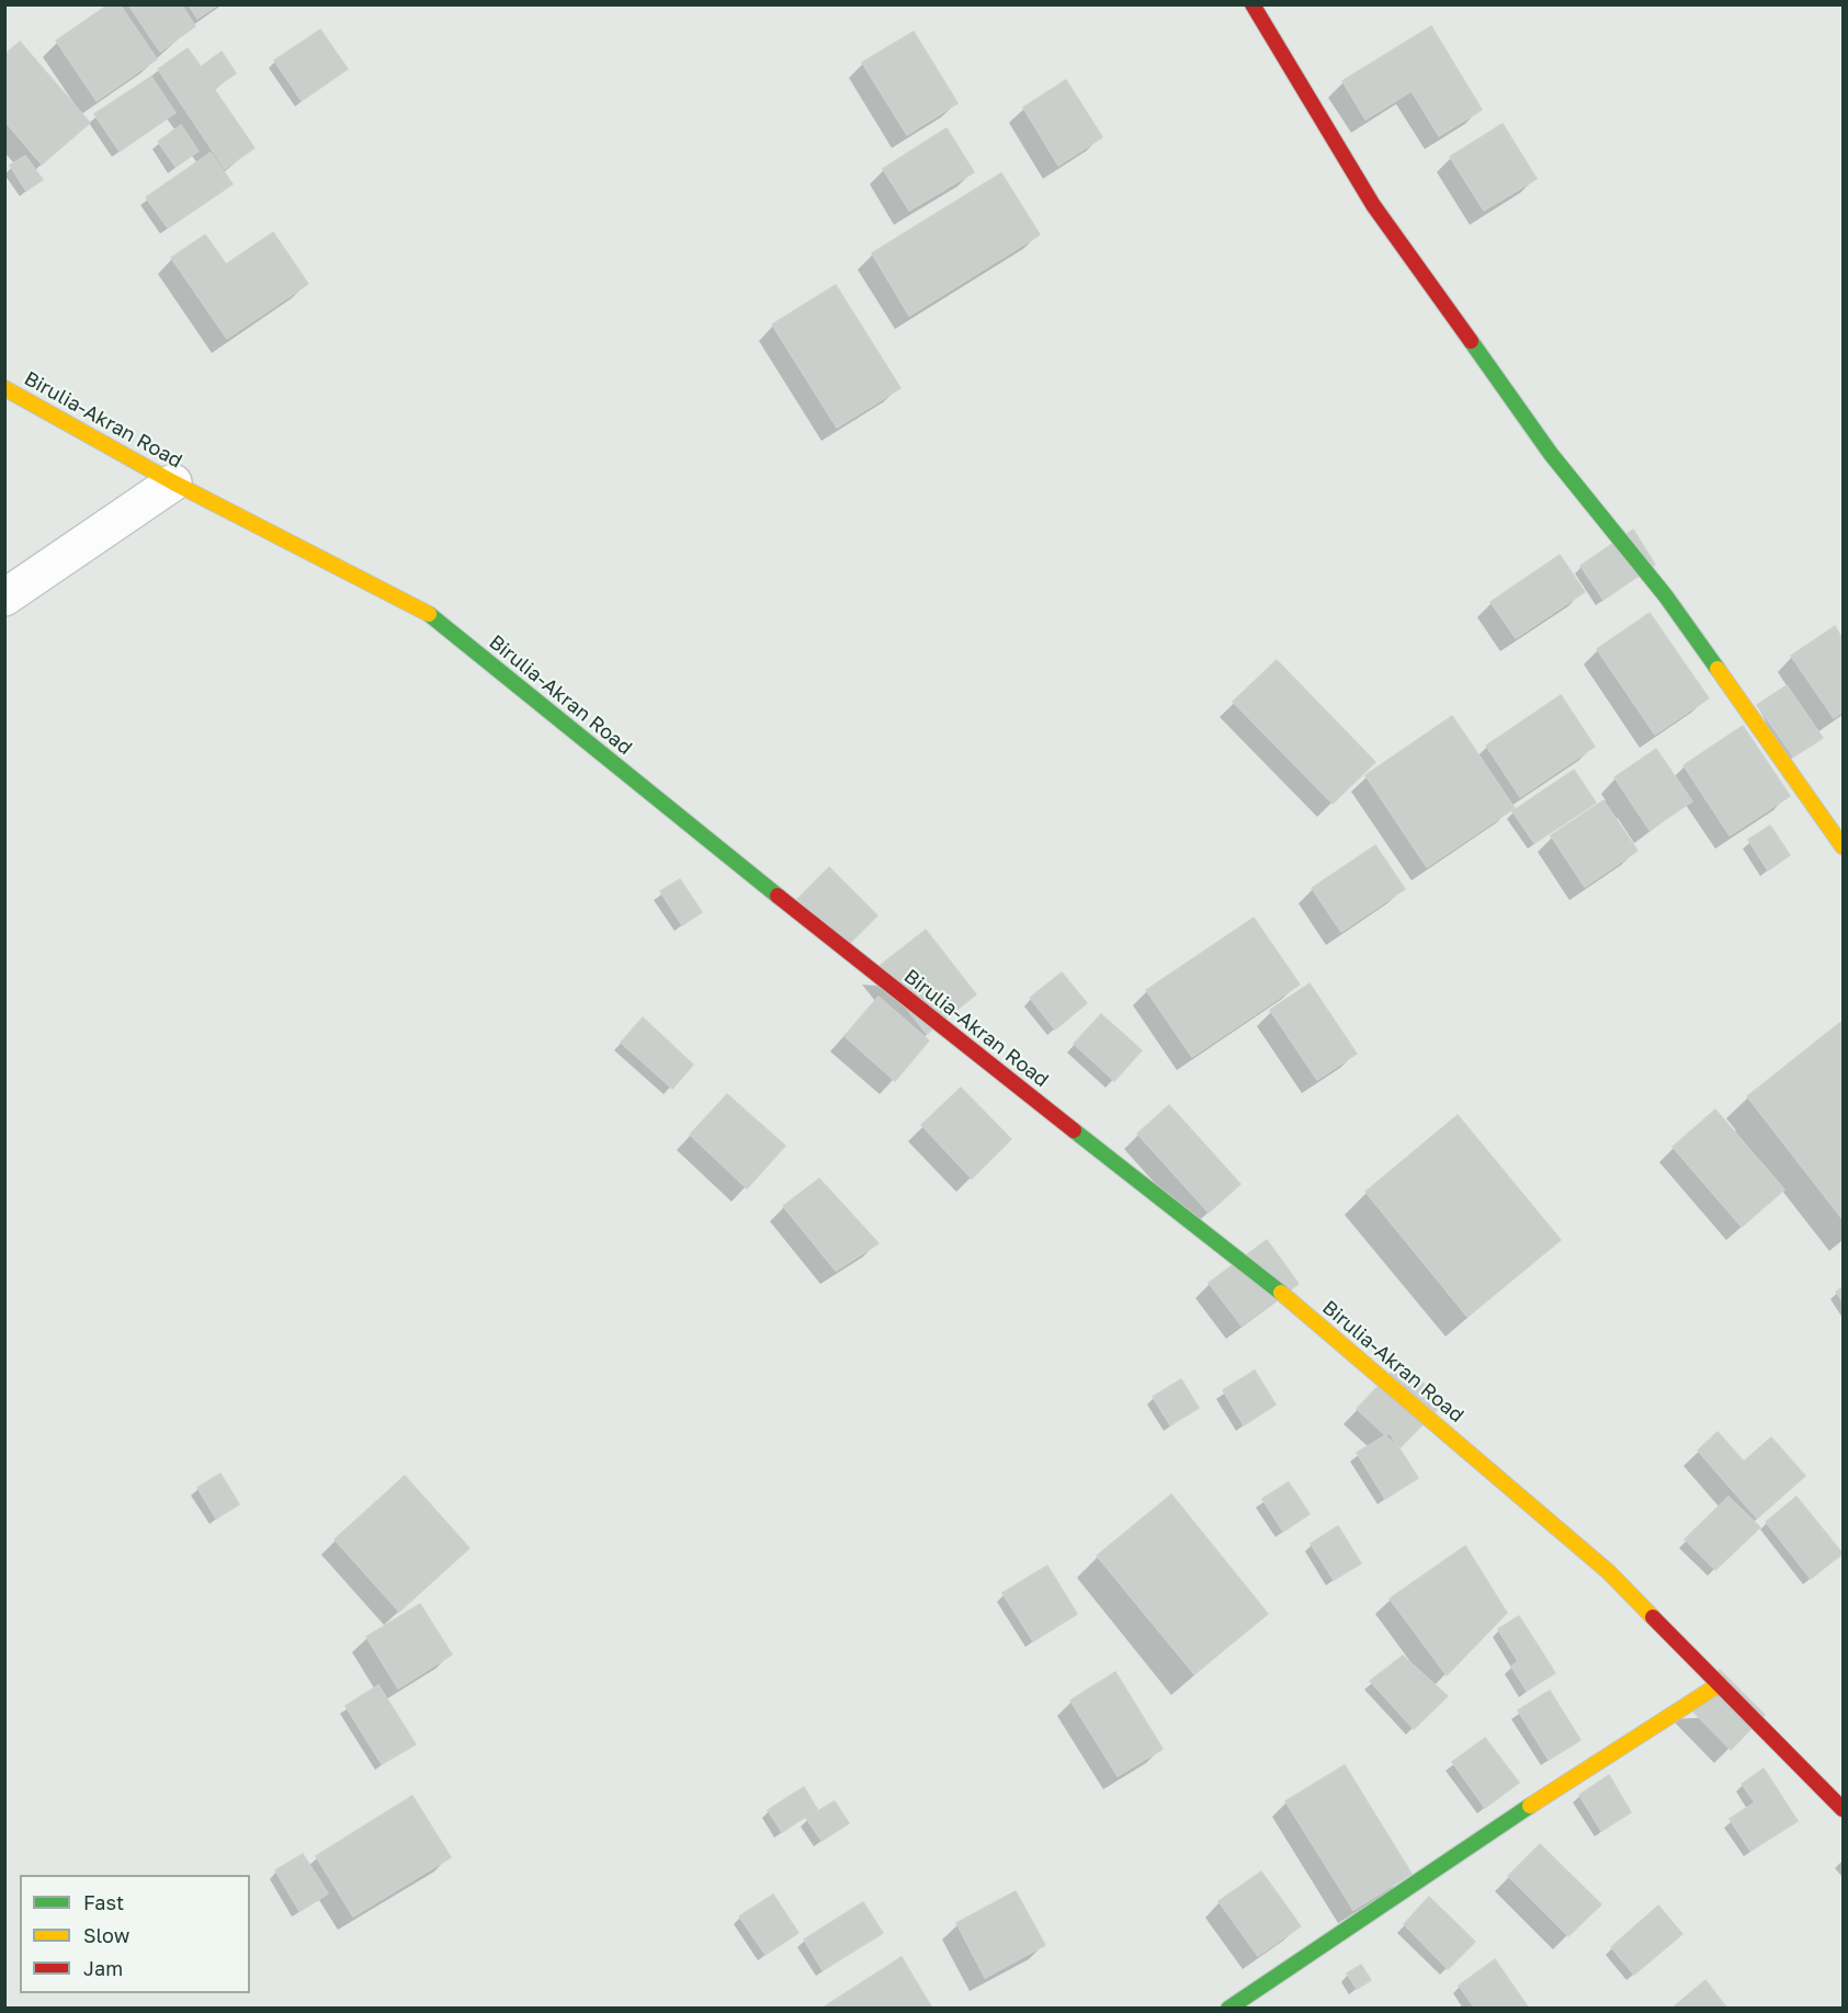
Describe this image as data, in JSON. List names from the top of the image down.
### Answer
{
  "streets": {
    "street": ["Birulia-Akran Road"]
  },
  "legend": ["Fast", "Slow", "Jam"]
}
